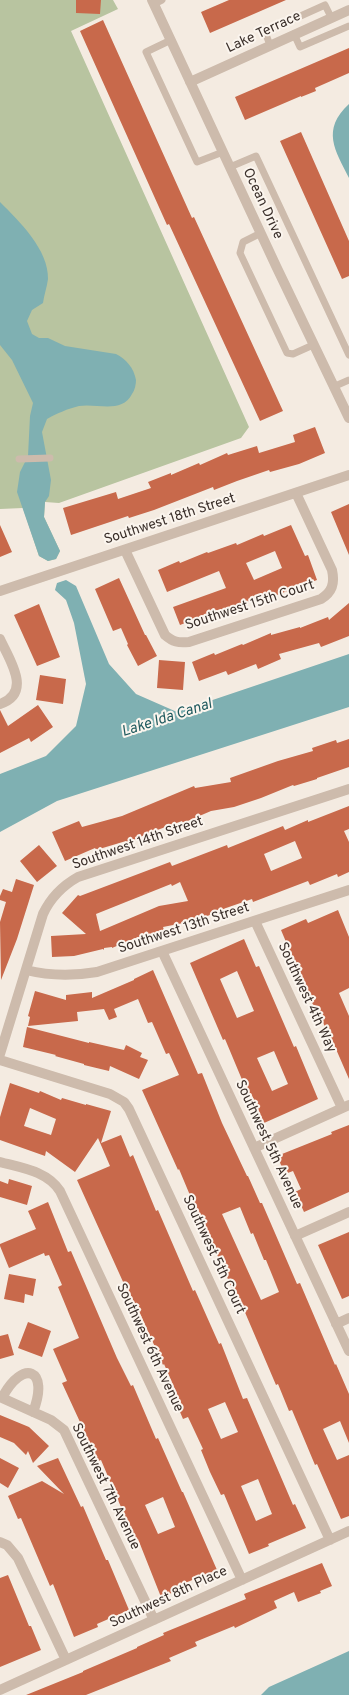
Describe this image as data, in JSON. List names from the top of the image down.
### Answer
{
  "streets": {
    "street": [
      "Lake Terrace",
      "Ocean Drive",
      "Southwest 18th Street",
      "Southwest 15th Court",
      "Southwest 14th Street",
      "Southwest 13th Street",
      "Southwest 4th Way",
      "Southwest 5th Avenue",
      "Southwest 5th Court",
      "Southwest 6th Avenue",
      "Southwest 7th Avenue",
      "Southwest 8th Place"
    ]
  },
  "crossings": [
    ["Lake Terrace", "Ocean Drive"],
    ["Southwest 18th Street", "Southwest 15th Court"],
    ["Southwest 14th Street", "Southwest 13th Street"],
    ["Southwest 13th Street", "Southwest 4th Way"],
    ["Southwest 13th Street", "Southwest 5th Avenue"],
    ["Southwest 5th Court", "Southwest 8th Place"],
    ["Southwest 6th Avenue", "Southwest 8th Place"],
    ["Southwest 7th Avenue", "Southwest 8th Place"]
  ],
  "water": ["Lake Ida Canal"]
}
